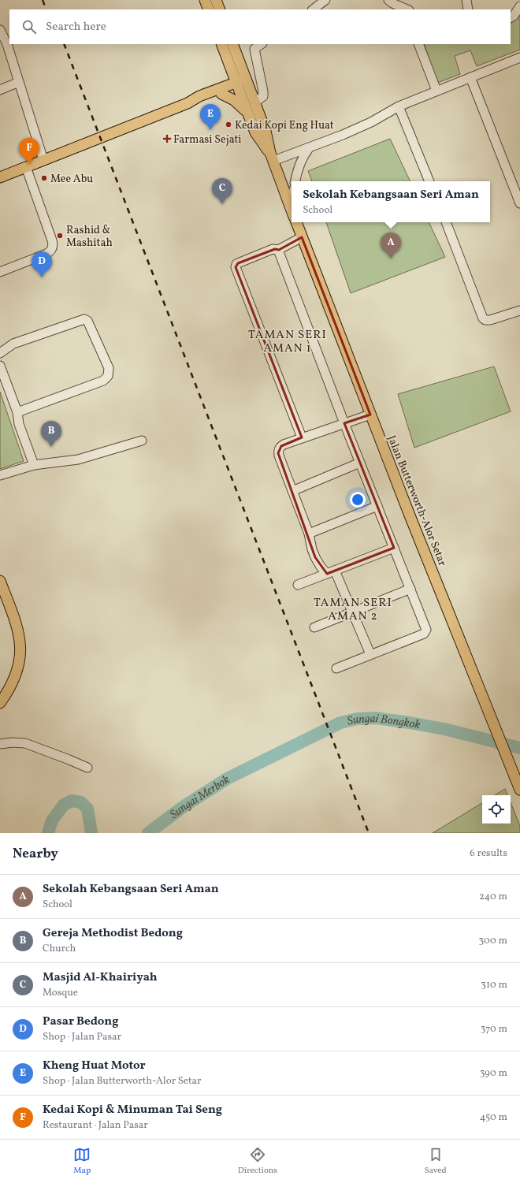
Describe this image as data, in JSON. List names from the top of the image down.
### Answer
{
  "streets": {
    "main road": ["Jalan Butterworth-Alor Setar"]
  },
  "districts": ["TAMAN SERI AMAN 1", "TAMAN SERI AMAN 2"],
  "water": ["Sungai Bongkok", "Sungai Merbok"],
  "places": {
    "other": ["Kedai Kopi Eng Huat", "Mee Abu", "Rashid & Mashitah"],
    "health": ["Farmasi Sejati"]
  },
  "page": {
    "search": "Search here",
    "pins": [
      "E",
      "F",
      "C",
      "A",
      "D",
      "B"
    ],
    "popup": ["Sekolah Kebangsaan Seri Aman", "School"],
    "heading": ["Nearby", "6 results"],
    "list": [
      {
        "mark": "A",
        "name": "Sekolah Kebangsaan Seri Aman",
        "note": "School",
        "value": "240 m"
      },
      {
        "mark": "B",
        "name": "Gereja Methodist Bedong",
        "note": "Church",
        "value": "300 m"
      },
      {
        "mark": "C",
        "name": "Masjid Al-Khairiyah",
        "note": "Mosque",
        "value": "310 m"
      },
      {
        "mark": "D",
        "name": "Pasar Bedong",
        "note": "Shop · Jalan Pasar",
        "value": "370 m"
      },
      {
        "mark": "E",
        "name": "Kheng Huat Motor",
        "note": "Shop · Jalan Butterworth-Alor Setar",
        "value": "390 m"
      },
      {
        "mark": "F",
        "name": "Kedai Kopi & Minuman Tai Seng",
        "note": "Restaurant · Jalan Pasar",
        "value": "450 m"
      }
    ],
    "nav": ["Map", "Directions", "Saved"]
  }
}
